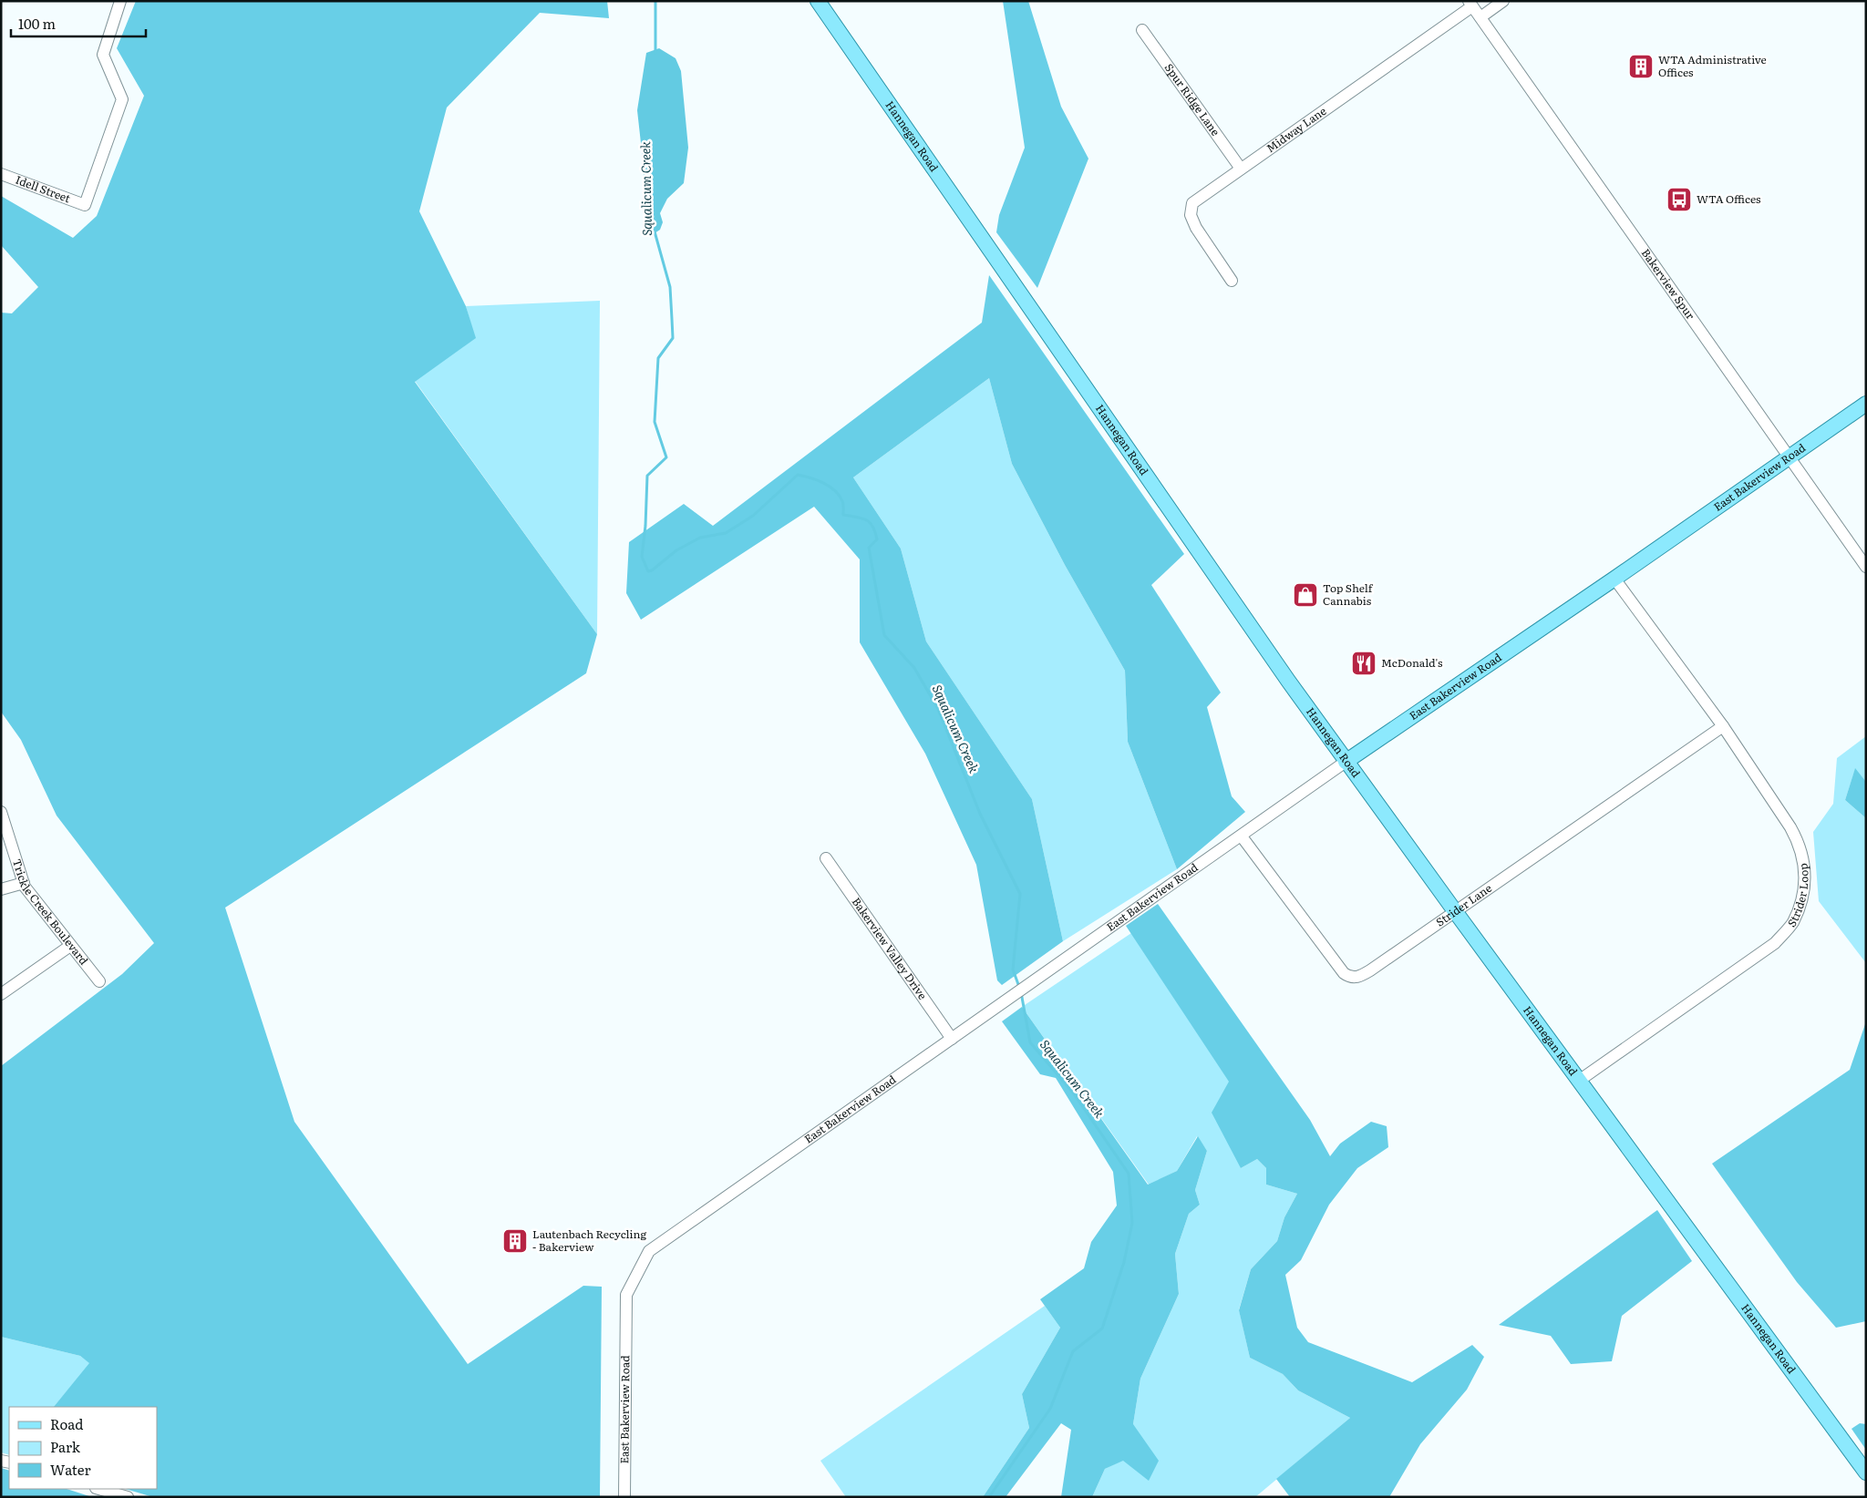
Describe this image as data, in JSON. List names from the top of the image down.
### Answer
{
  "streets": {
    "main road": ["Hannegan Road", "East Bakerview Road"],
    "street": [
      "Spur Ridge Lane",
      "Midway Lane",
      "Idell Street",
      "Bakerview Spur",
      "Strider Loop",
      "Strider Lane",
      "Trickle Creek Boulevard",
      "Bakerview Valley Drive"
    ]
  },
  "crossings": [
    ["Spur Ridge Lane", "Midway Lane"],
    ["Midway Lane", "Bakerview Spur"],
    ["Hannegan Road", "East Bakerview Road"],
    ["Hannegan Road", "Strider Loop"],
    ["Hannegan Road", "Strider Lane"],
    ["Bakerview Spur", "East Bakerview Road"],
    ["East Bakerview Road", "Strider Loop"],
    ["East Bakerview Road", "Strider Lane"],
    ["East Bakerview Road", "Bakerview Valley Drive"],
    ["Strider Loop", "Strider Lane"]
  ],
  "water": ["Squalicum Creek"],
  "places": {
    "building": ["WTA Administrative Offices", "Lautenbach Recycling - Bakerview"],
    "bus stop": ["WTA Offices"],
    "shop": ["Top Shelf Cannabis"],
    "restaurant": ["McDonald's"]
  },
  "legend": ["Road", "Park", "Water"],
  "scale_bar": "100 m"
}
